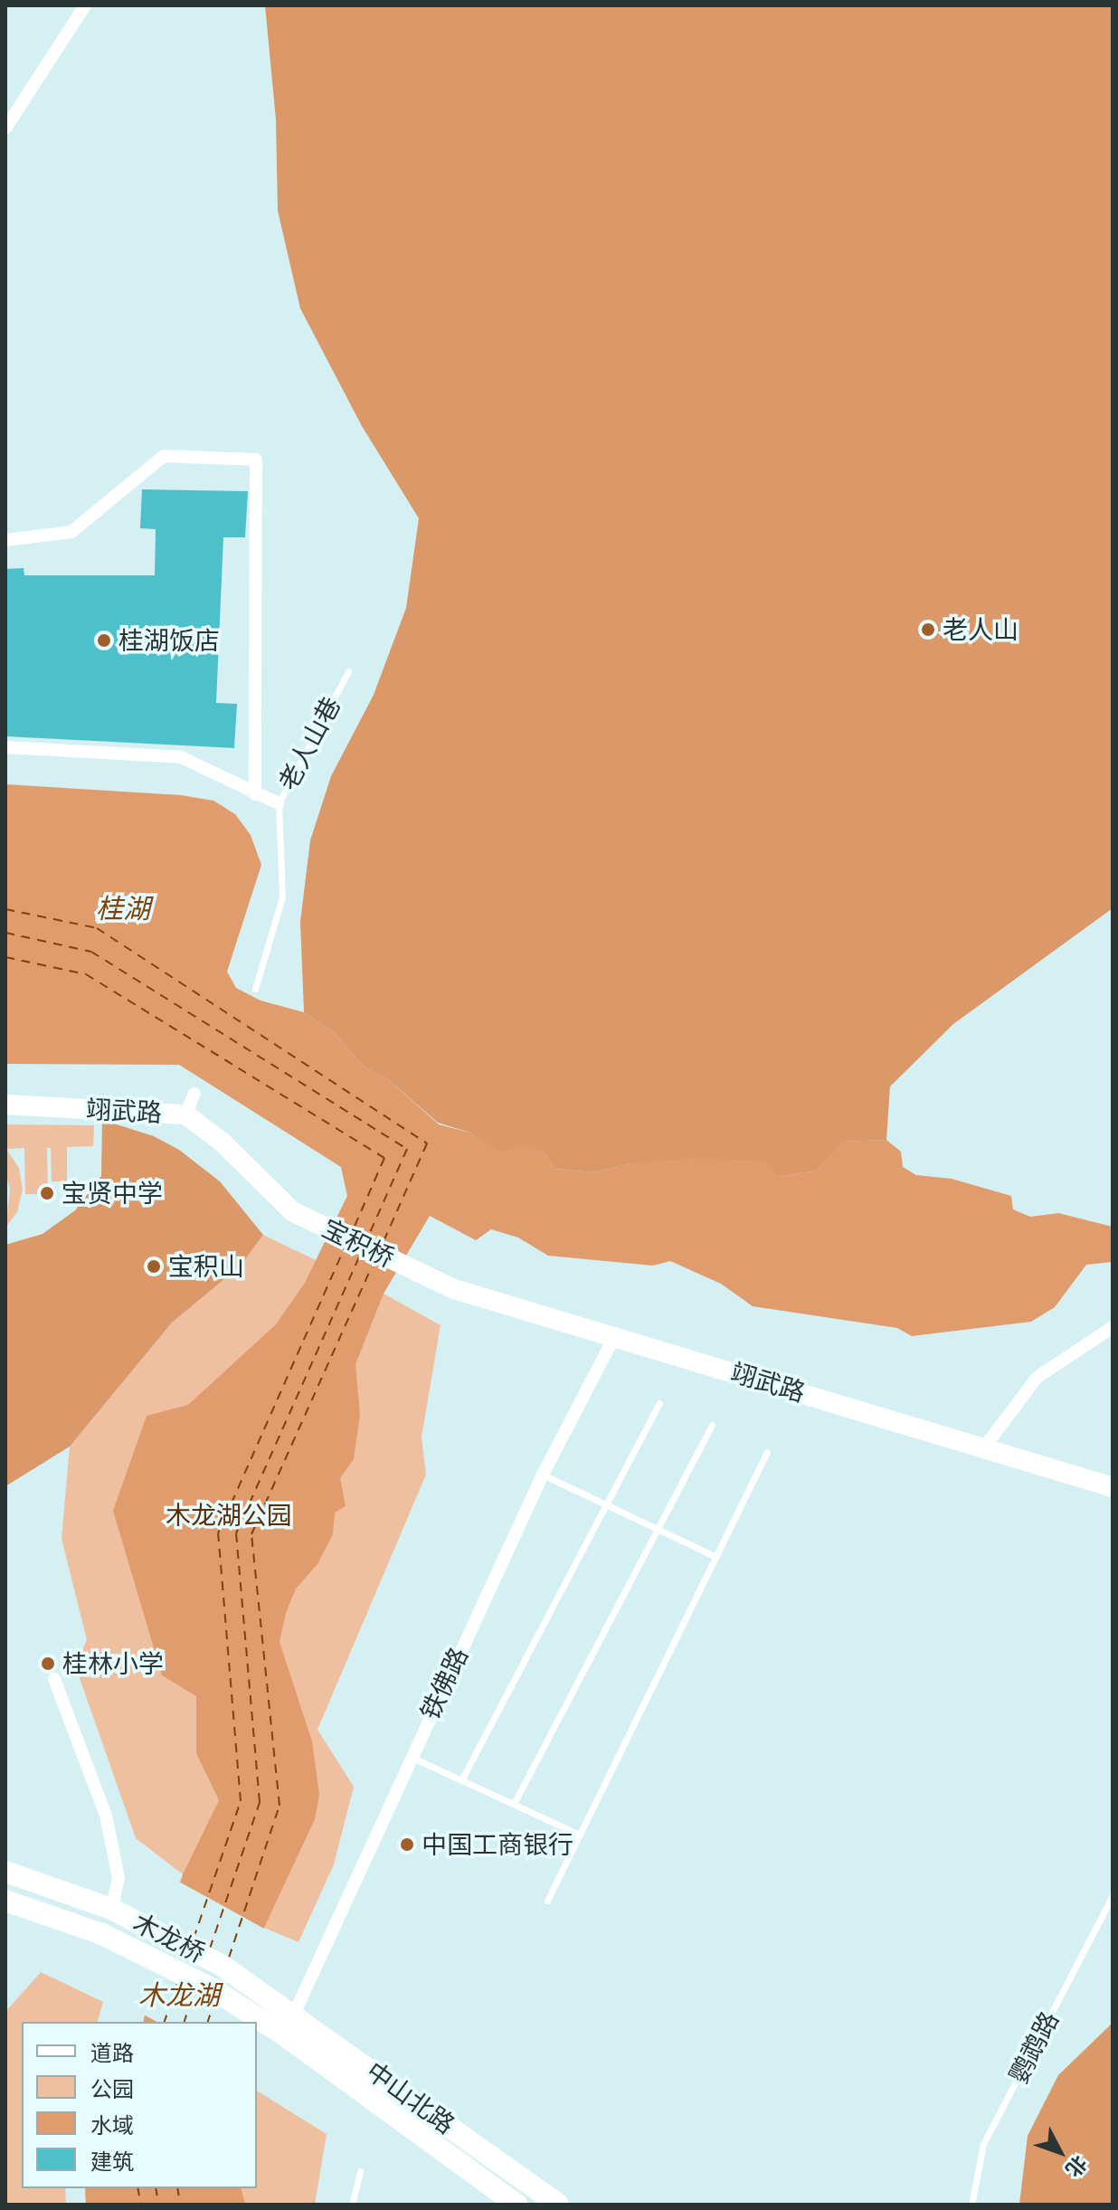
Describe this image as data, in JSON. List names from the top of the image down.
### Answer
{
  "streets": {
    "highway": ["木龙桥", "中山北路"],
    "main road": ["翊武路", "宝积桥"],
    "street": ["铁佛路"],
    "lane": ["老人山巷", "鹦鹉路"]
  },
  "crossings": [
    ["翊武路", "宝积桥"],
    ["翊武路", "铁佛路"],
    ["铁佛路", "中山北路"],
    ["木龙桥", "中山北路"]
  ],
  "water": ["桂湖", "木龙湖"],
  "parks": ["木龙湖公园"],
  "places": [
    "老人山",
    "桂湖饭店",
    "宝贤中学",
    "宝积山",
    "桂林小学",
    "中国工商银行"
  ],
  "legend": [
    "道路",
    "公园",
    "水域",
    "建筑"
  ],
  "north": "bottom right"
}
